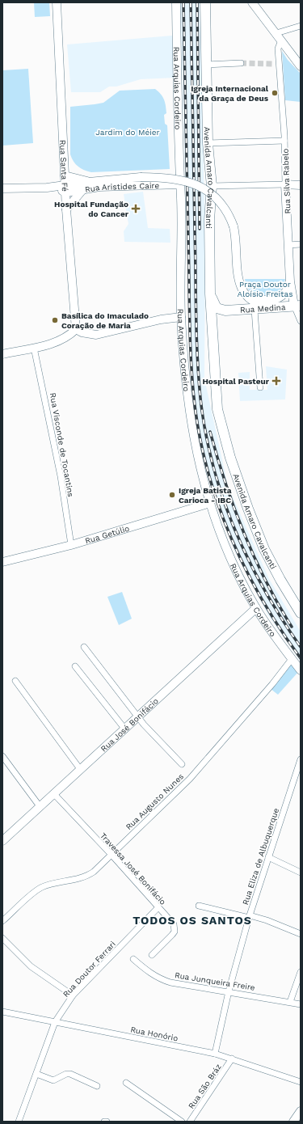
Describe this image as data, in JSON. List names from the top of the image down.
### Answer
{
  "streets": {
    "main road": ["Avenida Amaro Cavalcanti", "Rua Medina"],
    "street": [
      "Rua Arquias Cordeiro",
      "Rua Santa Fé",
      "Rua Silva Rabelo",
      "Rua Aristides Caire",
      "Rua Visconde de Tocantins",
      "Rua Getúlio",
      "Rua José Bonifácio",
      "Rua Augusto Nunes",
      "Rua Eliza de Albuquerque",
      "Travessa José Bonifácio",
      "Rua Doutor Ferrari",
      "Rua Junqueira Freire",
      "Rua Honório",
      "Rua São Bráz"
    ]
  },
  "crossings": [
    ["Rua Arquias Cordeiro", "Rua Aristides Caire"],
    ["Rua Arquias Cordeiro", "Rua Getúlio"],
    ["Rua Arquias Cordeiro", "Rua José Bonifácio"],
    ["Rua Arquias Cordeiro", "Rua Augusto Nunes"],
    ["Rua Santa Fé", "Rua Aristides Caire"],
    ["Rua Silva Rabelo", "Rua Medina"],
    ["Rua Visconde de Tocantins", "Rua Getúlio"],
    ["Rua José Bonifácio", "Travessa José Bonifácio"],
    ["Rua Augusto Nunes", "Travessa José Bonifácio"],
    ["Rua Eliza de Albuquerque", "Rua Junqueira Freire"],
    ["Rua Eliza de Albuquerque", "Rua Honório"],
    ["Travessa José Bonifácio", "Rua Doutor Ferrari"],
    ["Rua Doutor Ferrari", "Rua Honório"],
    ["Rua Honório", "Rua São Bráz"]
  ],
  "districts": ["TODOS OS SANTOS"],
  "parks": ["Jardim do Méier", "Praça Doutor Aloísio Freitas"],
  "places": {
    "other": ["Igreja Internacional da Graça de Deus", "Basílica do Imaculado Coração de Maria", "Igreja Batista Carioca - IBC"],
    "health": ["Hospital Fundação do Cancer", "Hospital Pasteur"]
  }
}
